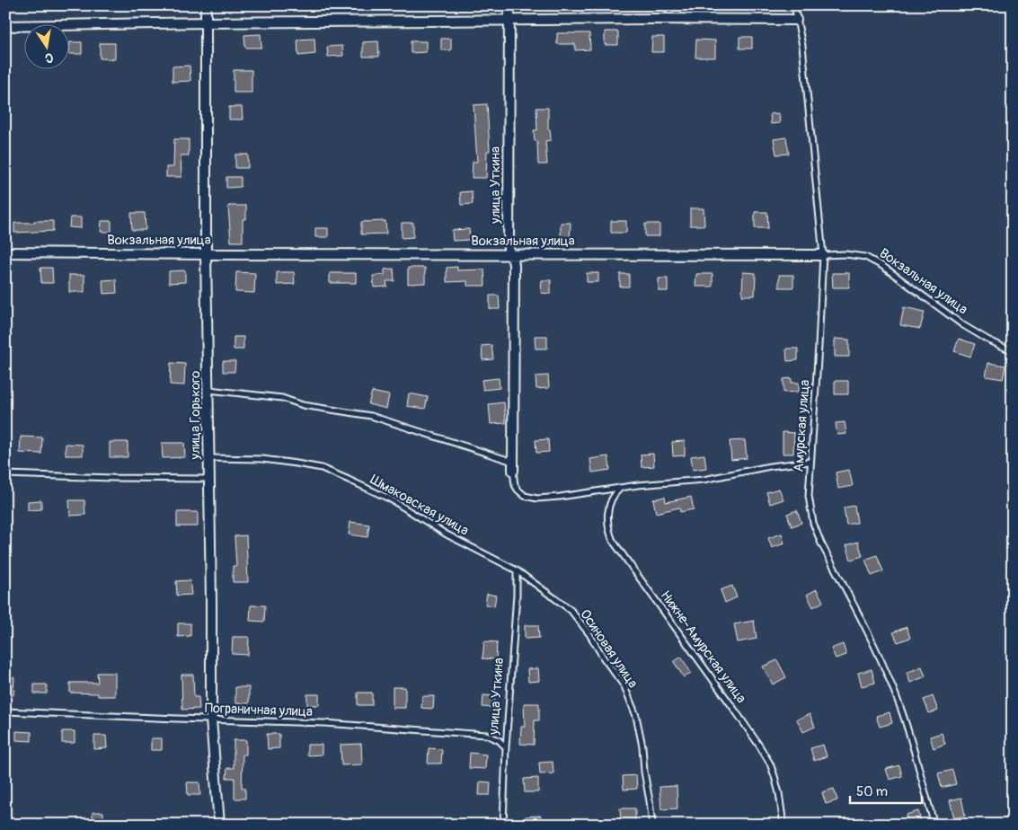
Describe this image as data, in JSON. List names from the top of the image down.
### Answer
{
  "streets": {
    "street": ["улица Уткина", "Вокзальная улица", "улица Горького"],
    "lane": [
      "Амурская улица",
      "Шмаковская улица",
      "Нижне-Амурская улица",
      "Осиновая улица",
      "Пограничная улица"
    ]
  },
  "crossings": [
    ["улица Уткина", "Вокзальная улица"],
    ["улица Уткина", "Шмаковская улица"],
    ["улица Уткина", "Пограничная улица"],
    ["Вокзальная улица", "улица Горького"],
    ["Вокзальная улица", "Амурская улица"],
    ["улица Горького", "Шмаковская улица"],
    ["улица Горького", "Пограничная улица"],
    ["Шмаковская улица", "Осиновая улица"]
  ],
  "scale_bar": "50 m",
  "north": "bottom"
}
